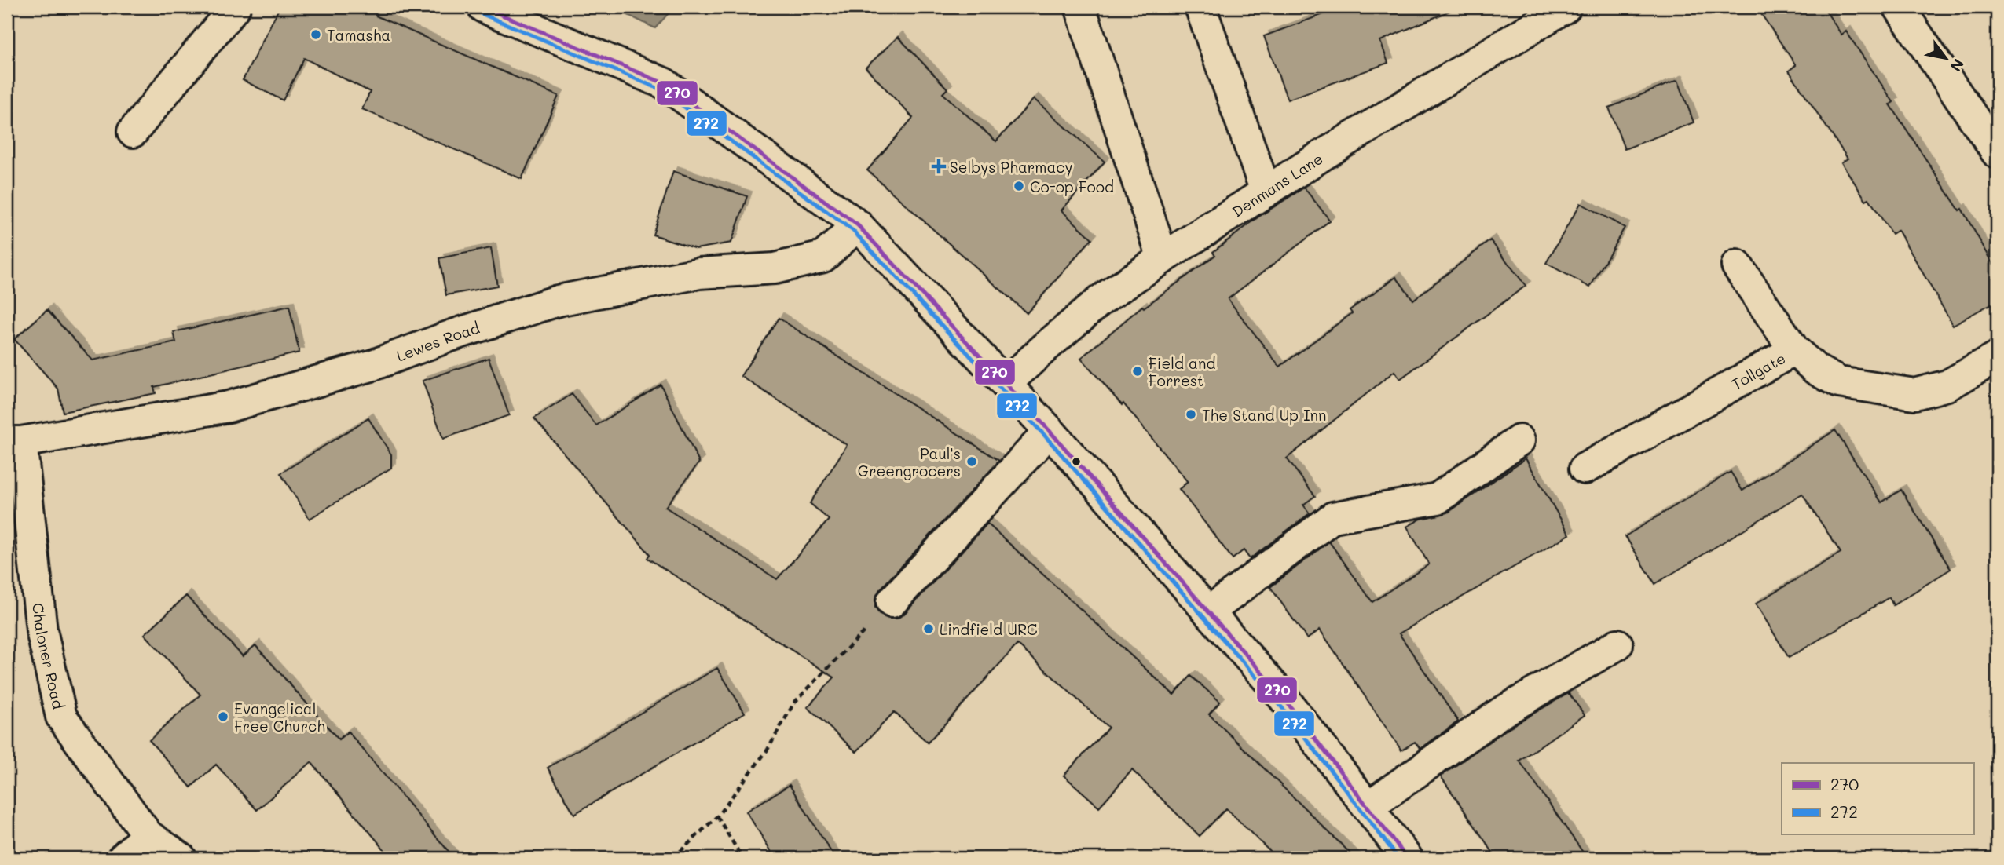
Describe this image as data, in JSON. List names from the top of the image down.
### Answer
{
  "streets": {
    "main road": [
      "Denmans Lane",
      "Lewes Road",
      "Tollgate",
      "Chaloner Road"
    ]
  },
  "crossings": [
    ["Lewes Road", "Chaloner Road"]
  ],
  "places": {
    "other": [
      "Tamasha",
      "Co-op Food",
      "Field and Forrest",
      "The Stand Up Inn",
      "Paul's Greengrocers",
      "Lindfield URC",
      "Evangelical Free Church"
    ],
    "health": ["Selbys Pharmacy"]
  },
  "lines": ["transit line 270", "transit line 272"],
  "legend": ["270", "272"],
  "north": "bottom right"
}
